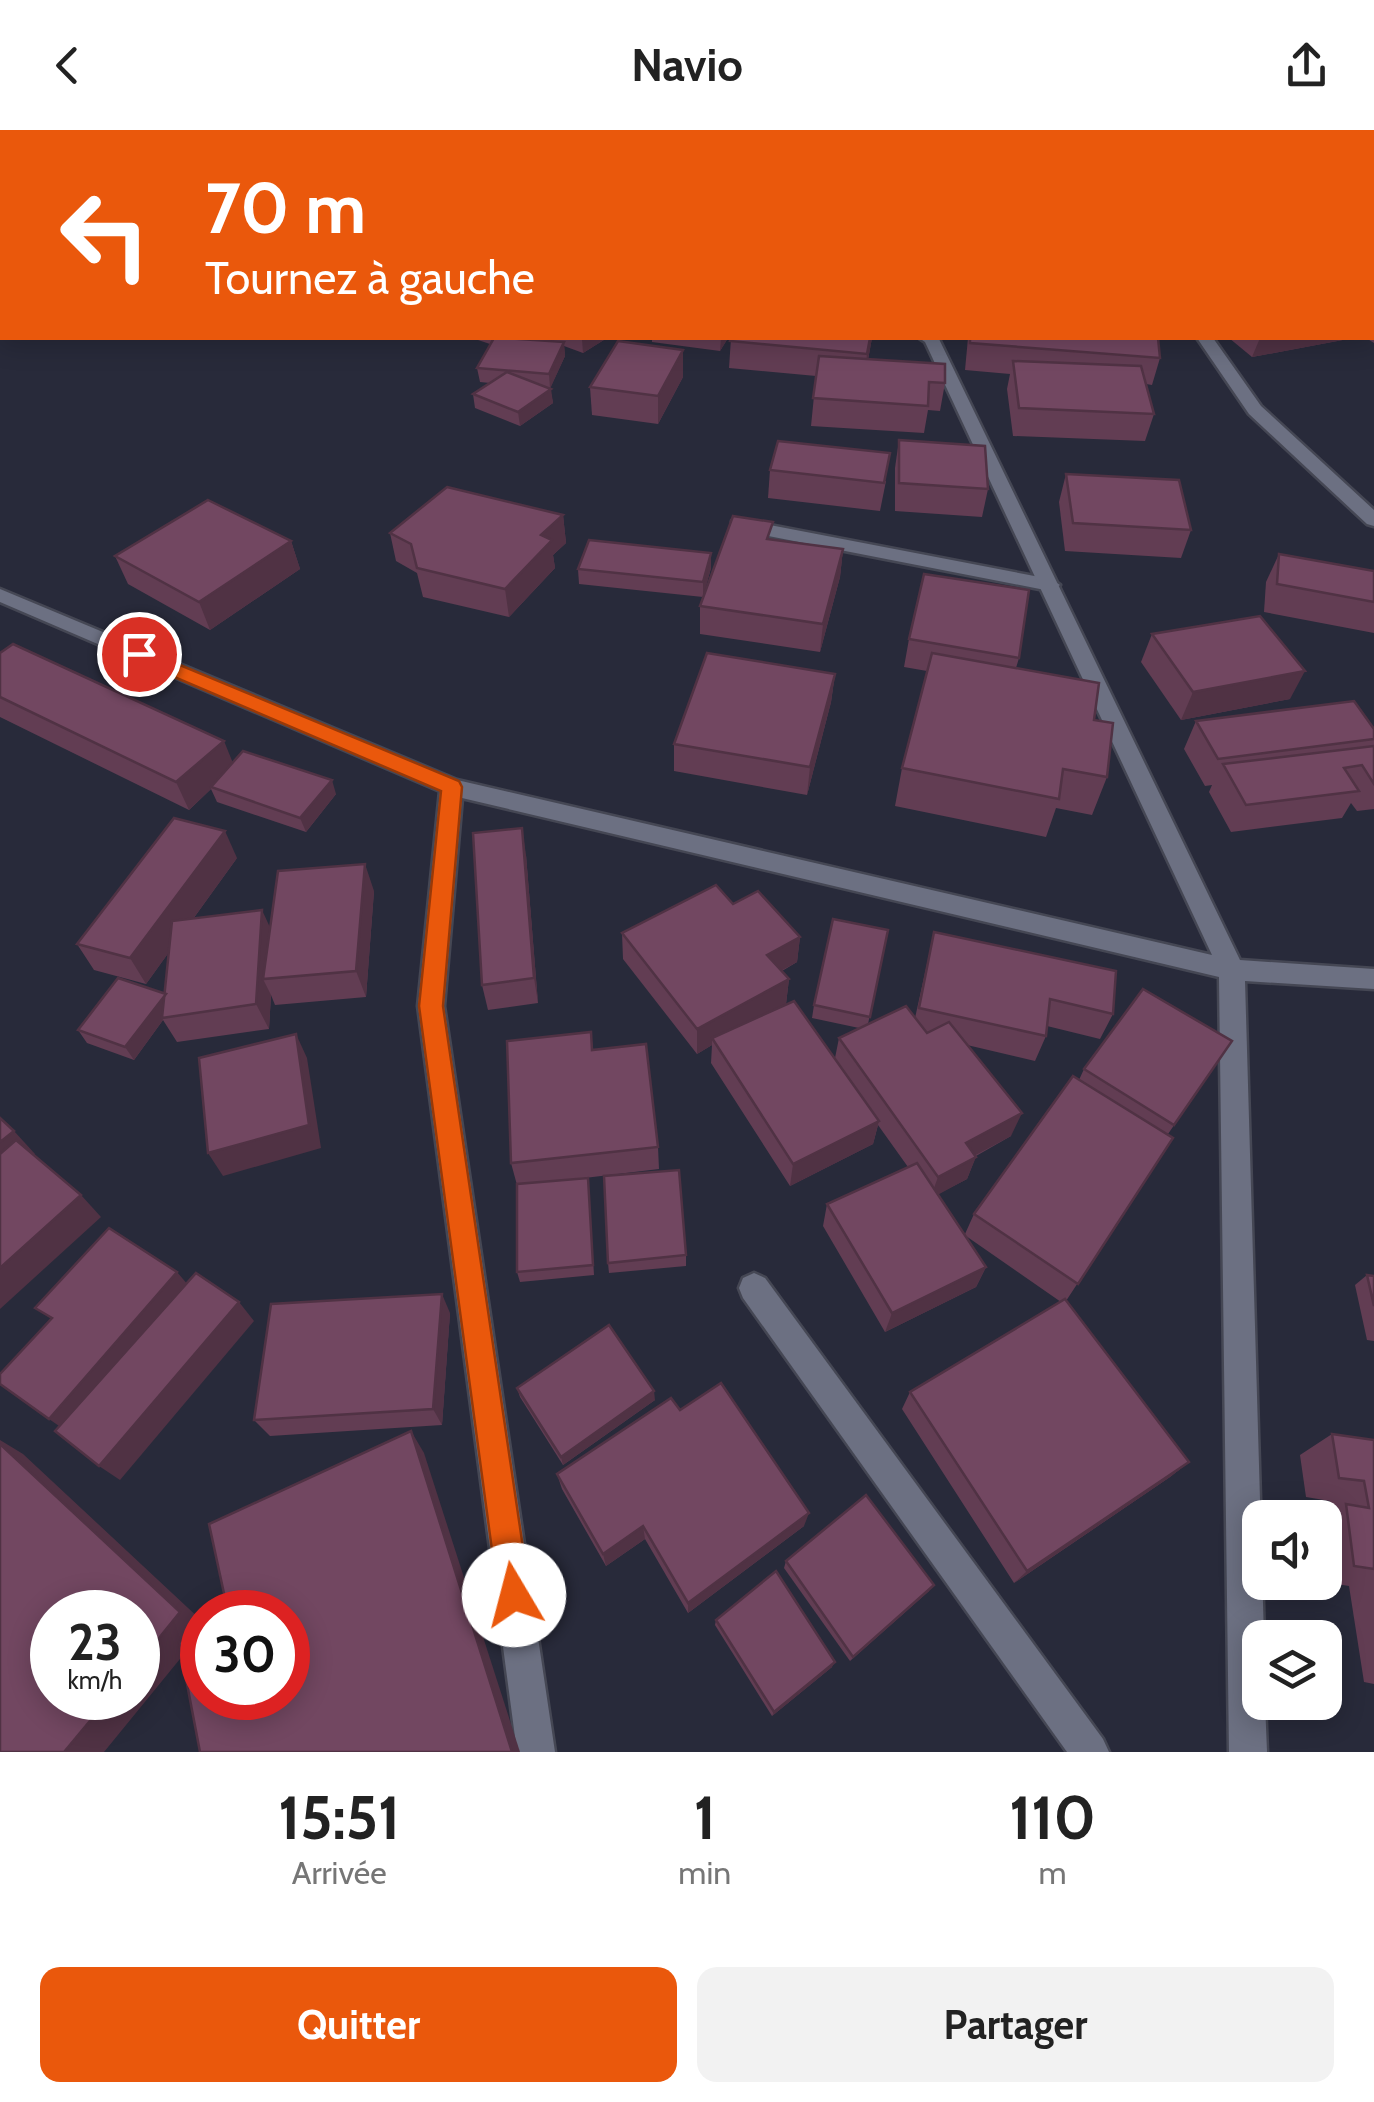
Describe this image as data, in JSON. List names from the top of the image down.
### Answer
{
  "page": {
    "header": "Navio",
    "turn": ["70 m", "Tournez à gauche"],
    "speed": "23 km/h",
    "limit": "30",
    "eta": [
      "15:51",
      "Arrivée",
      "1",
      "min",
      "110",
      "m"
    ],
    "buttons": ["Quitter", "Partager"]
  }
}
